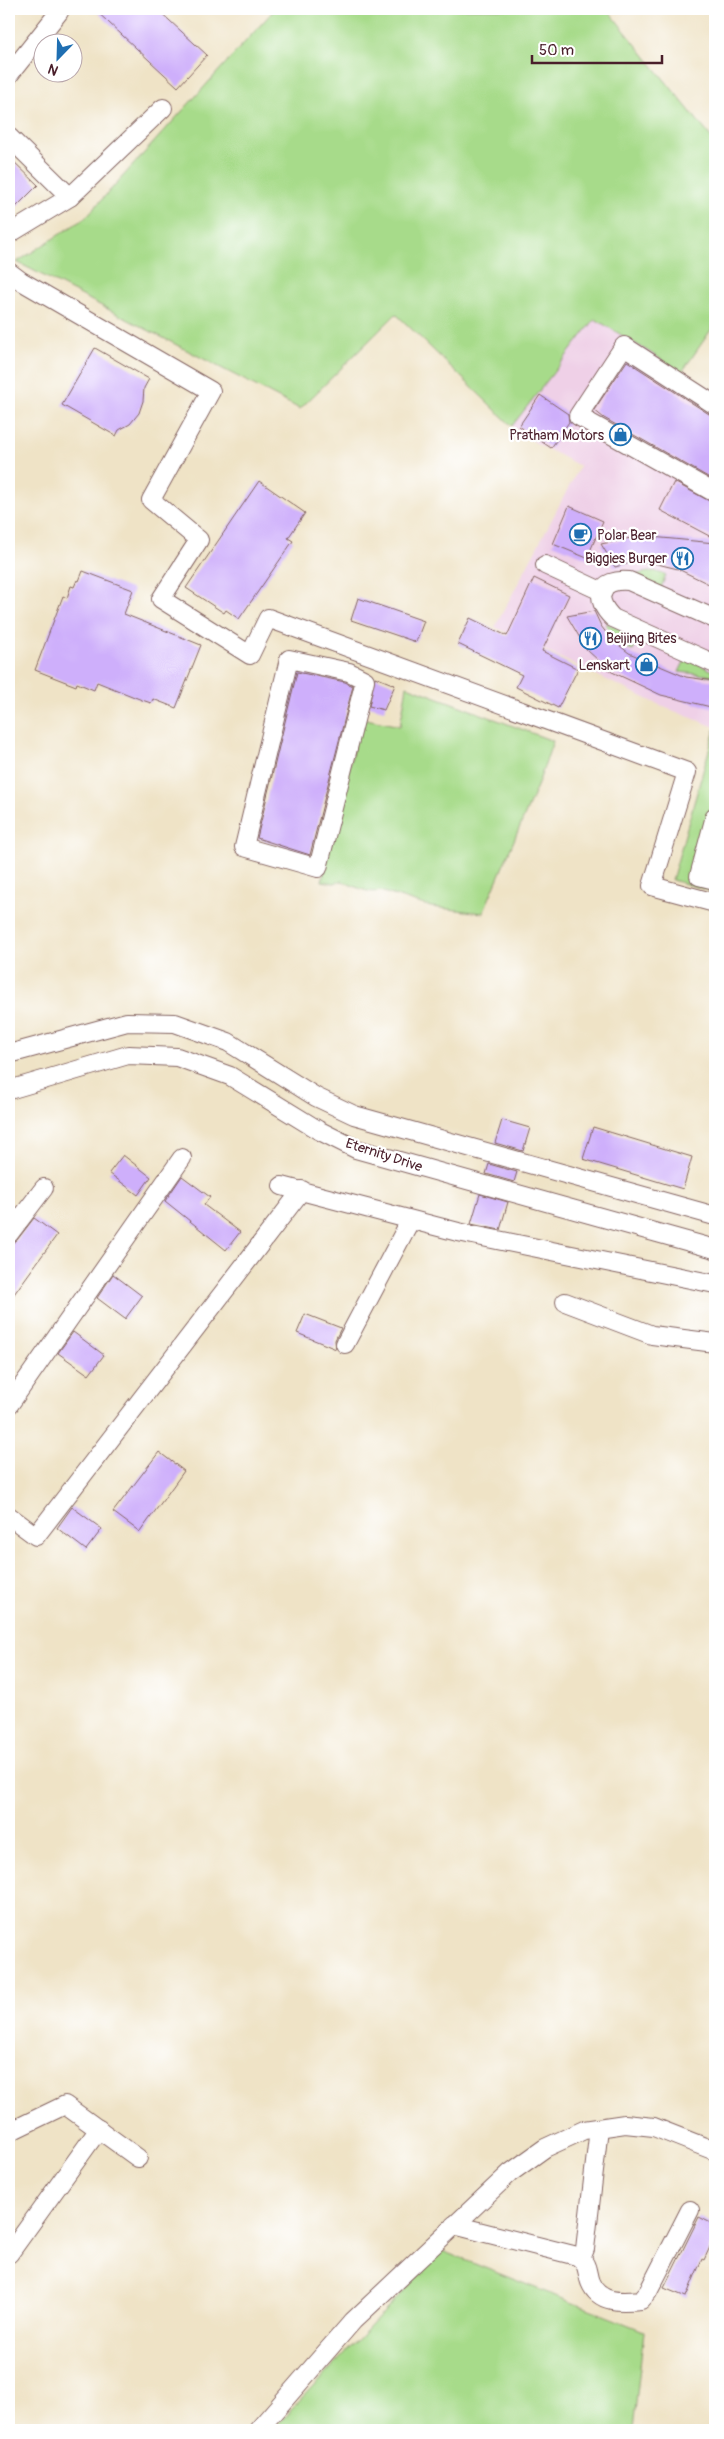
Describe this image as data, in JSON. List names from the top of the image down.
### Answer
{
  "streets": {
    "street": ["Eternity Drive"]
  },
  "places": {
    "shop": ["Pratham Motors", "Lenskart"],
    "cafe": ["Polar Bear"],
    "restaurant": ["Biggies Burger", "Beijing Bites"]
  },
  "scale_bar": "50 m",
  "north": "bottom left"
}
